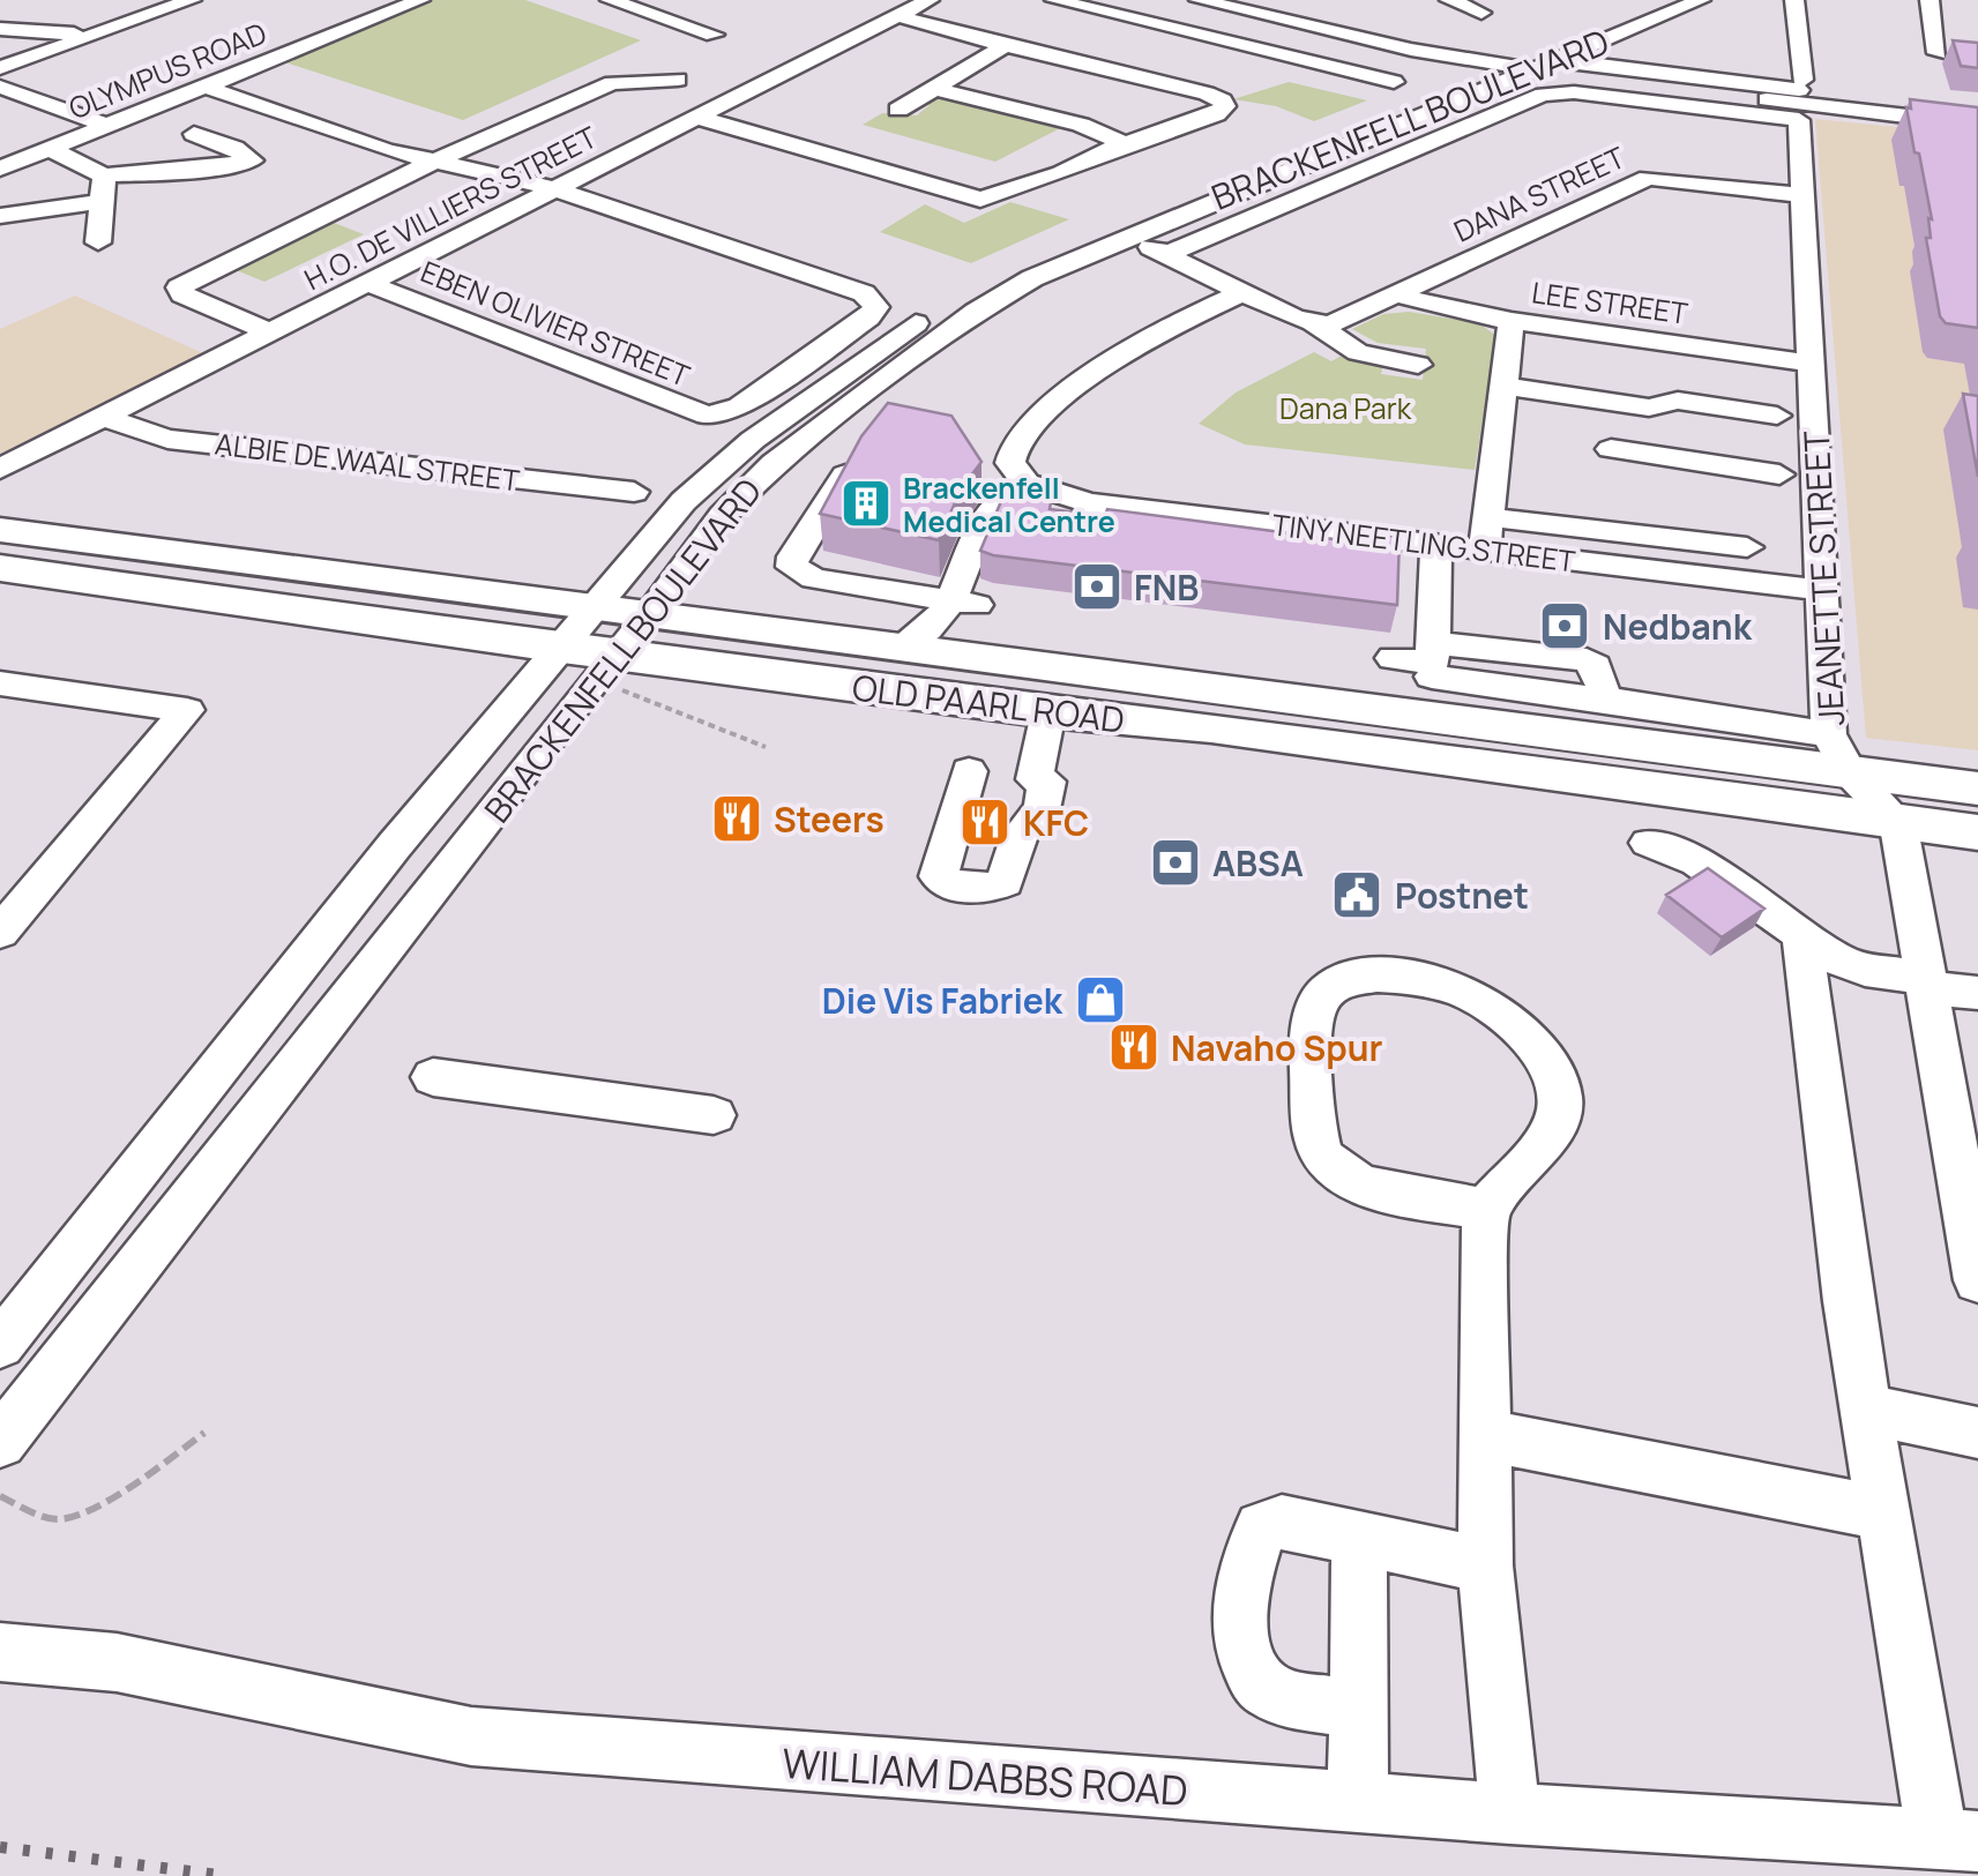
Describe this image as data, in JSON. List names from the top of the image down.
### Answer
{
  "streets": {
    "main road": ["OLD PAARL ROAD"],
    "street": [
      "OLYMPUS ROAD",
      "BRACKENFELL BOULEVARD",
      "DANA STREET",
      "H.O. DE VILLIERS STREET",
      "LEE STREET",
      "EBEN OLIVIER STREET",
      "ALBIE DE WAAL STREET",
      "TINY NEETLING STREET",
      "JEANETTE STREET",
      "WILLIAM DABBS ROAD"
    ]
  },
  "crossings": [
    ["BRACKENFELL BOULEVARD", "OLD PAARL ROAD"],
    ["DANA STREET", "LEE STREET"],
    ["DANA STREET", "JEANETTE STREET"],
    ["H.O. DE VILLIERS STREET", "EBEN OLIVIER STREET"],
    ["H.O. DE VILLIERS STREET", "ALBIE DE WAAL STREET"],
    ["LEE STREET", "JEANETTE STREET"],
    ["TINY NEETLING STREET", "JEANETTE STREET"],
    ["JEANETTE STREET", "OLD PAARL ROAD"]
  ],
  "parks": ["Dana Park"],
  "places": {
    "building": ["Brackenfell Medical Centre"],
    "bank": ["FNB", "Nedbank", "ABSA"],
    "restaurant": ["Steers", "KFC", "Navaho Spur"],
    "public building": ["Postnet"],
    "shop": ["Die Vis Fabriek"]
  }
}
